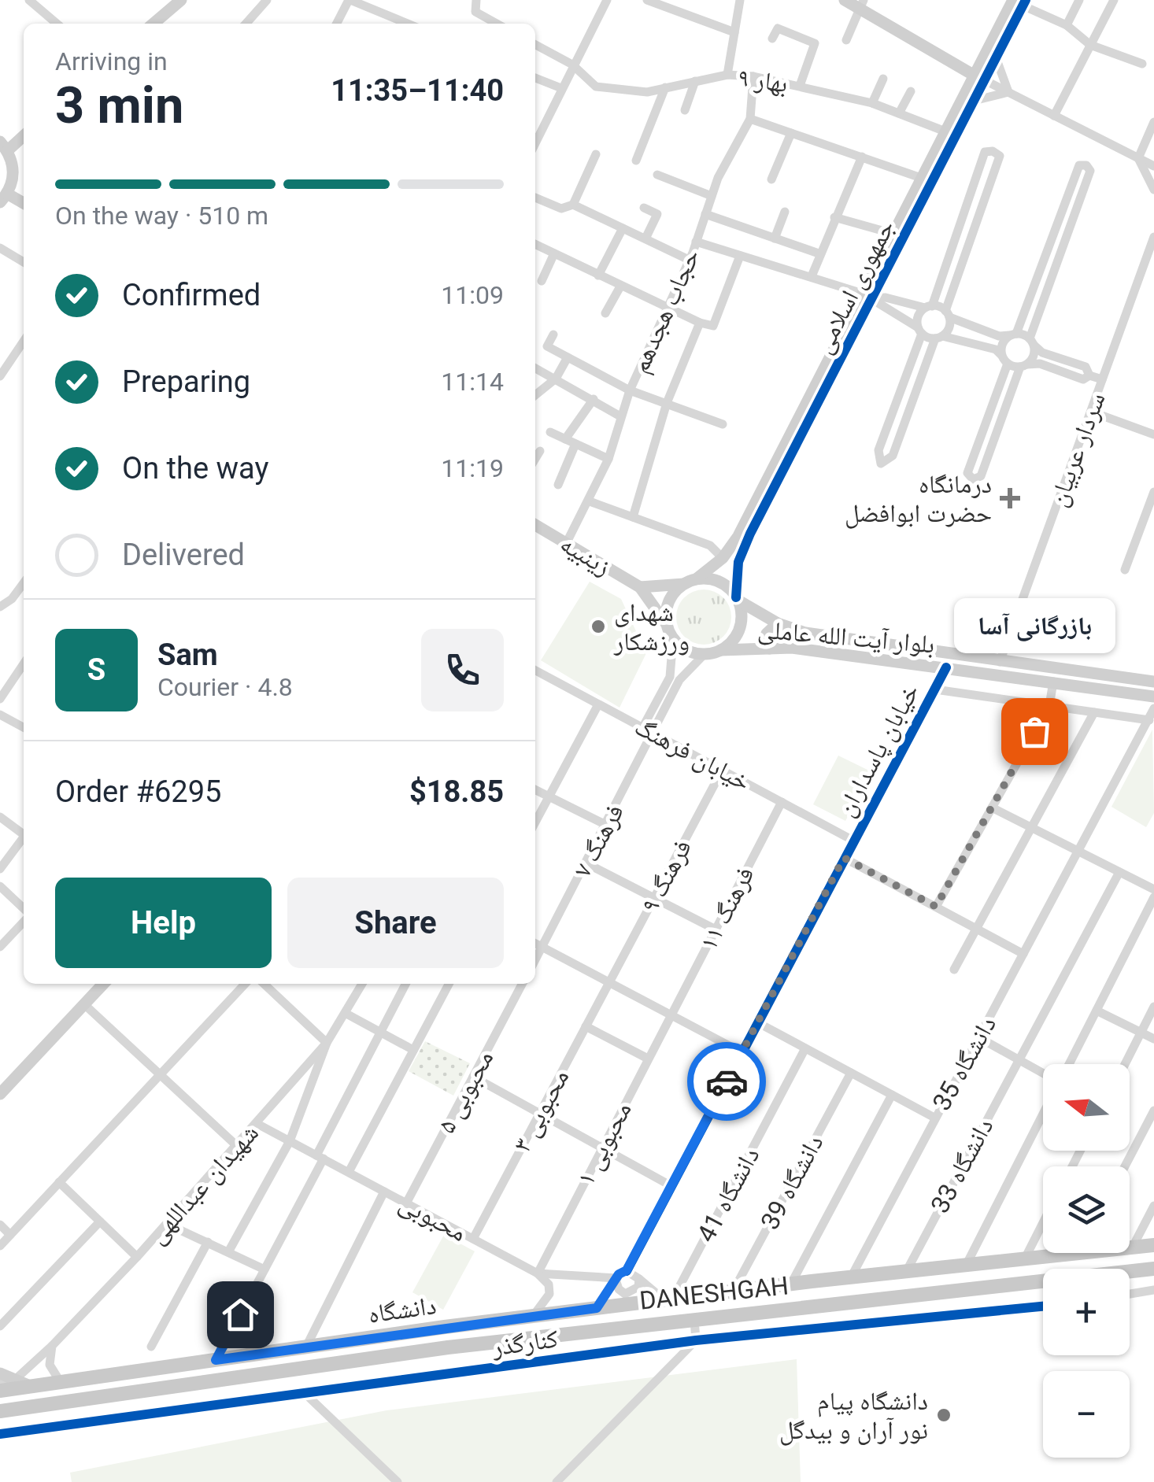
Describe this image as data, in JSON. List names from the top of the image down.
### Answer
{
  "streets": {
    "main road": ["DANESHGAH", "دانشگاه"],
    "street": [
      "بهار ۹",
      "جمهوری اسلامی",
      "حجاب هجدهم",
      "سردار عربیان",
      "زینبیه",
      "بلوار آیت‌ الله عاملی",
      "خیابان پاسداران",
      "خیابان فرهنگ",
      "فرهنگ ۷",
      "فرهنگ ۹",
      "فرهنگ ۱۱",
      "دانشگاه 35",
      "محبوبی ۵",
      "محبوبی ۳",
      "محبوبی ۱",
      "دانشگاه 33",
      "دانشگاه 39",
      "شهیدان عبداللهی",
      "دانشگاه 41",
      "محبوبی",
      "کنارگذر"
    ]
  },
  "crossings": [
    ["بهار ۹", "جمهوری اسلامی"],
    ["بهار ۹", "حجاب هجدهم"],
    ["جمهوری اسلامی", "زینبیه"],
    ["جمهوری اسلامی", "بلوار آیت‌ الله عاملی"],
    ["جمهوری اسلامی", "فرهنگ ۷"],
    ["حجاب هجدهم", "زینبیه"],
    ["سردار عربیان", "بلوار آیت‌ الله عاملی"],
    ["زینبیه", "بلوار آیت‌ الله عاملی"],
    ["زینبیه", "فرهنگ ۷"],
    ["بلوار آیت‌ الله عاملی", "خیابان پاسداران"],
    ["بلوار آیت‌ الله عاملی", "فرهنگ ۷"],
    ["خیابان پاسداران", "خیابان فرهنگ"],
    ["خیابان فرهنگ", "فرهنگ ۷"],
    ["خیابان فرهنگ", "فرهنگ ۹"],
    ["خیابان فرهنگ", "فرهنگ ۱۱"],
    ["فرهنگ ۹", "محبوبی ۳"],
    ["فرهنگ ۱۱", "محبوبی ۱"],
    ["دانشگاه 35", "DANESHGAH"],
    ["محبوبی ۵", "محبوبی"],
    ["محبوبی ۳", "محبوبی"],
    ["محبوبی ۱", "محبوبی"],
    ["دانشگاه 33", "DANESHGAH"],
    ["دانشگاه 39", "دانشگاه"],
    ["شهیدان عبداللهی", "محبوبی"],
    ["دانشگاه 41", "دانشگاه"],
    ["DANESHGAH", "دانشگاه"]
  ],
  "places": {
    "health": ["درمانگاه حضرت ابوافضل"],
    "other": ["شهدای ورزشکار", "بازرگانی آسا", "دانشگاه پیام نور آران و بیدگل"]
  },
  "north": "left",
  "page": {
    "heading": ["3 min", "Arriving in", "11:35–11:40"],
    "panel": [
      "Sam",
      "Courier · 4.8",
      "Order #6295",
      "$18.85"
    ],
    "bar": "On the way · 510 m",
    "list": [
      ["Confirmed", "11:09"],
      ["Preparing", "11:14"],
      ["On the way", "11:19"],
      "Delivered"
    ],
    "bubble": "بازرگانی آسا",
    "round": "S",
    "buttons": ["Help", "Share"],
    "map_buttons": ["+", "−"]
  }
}
